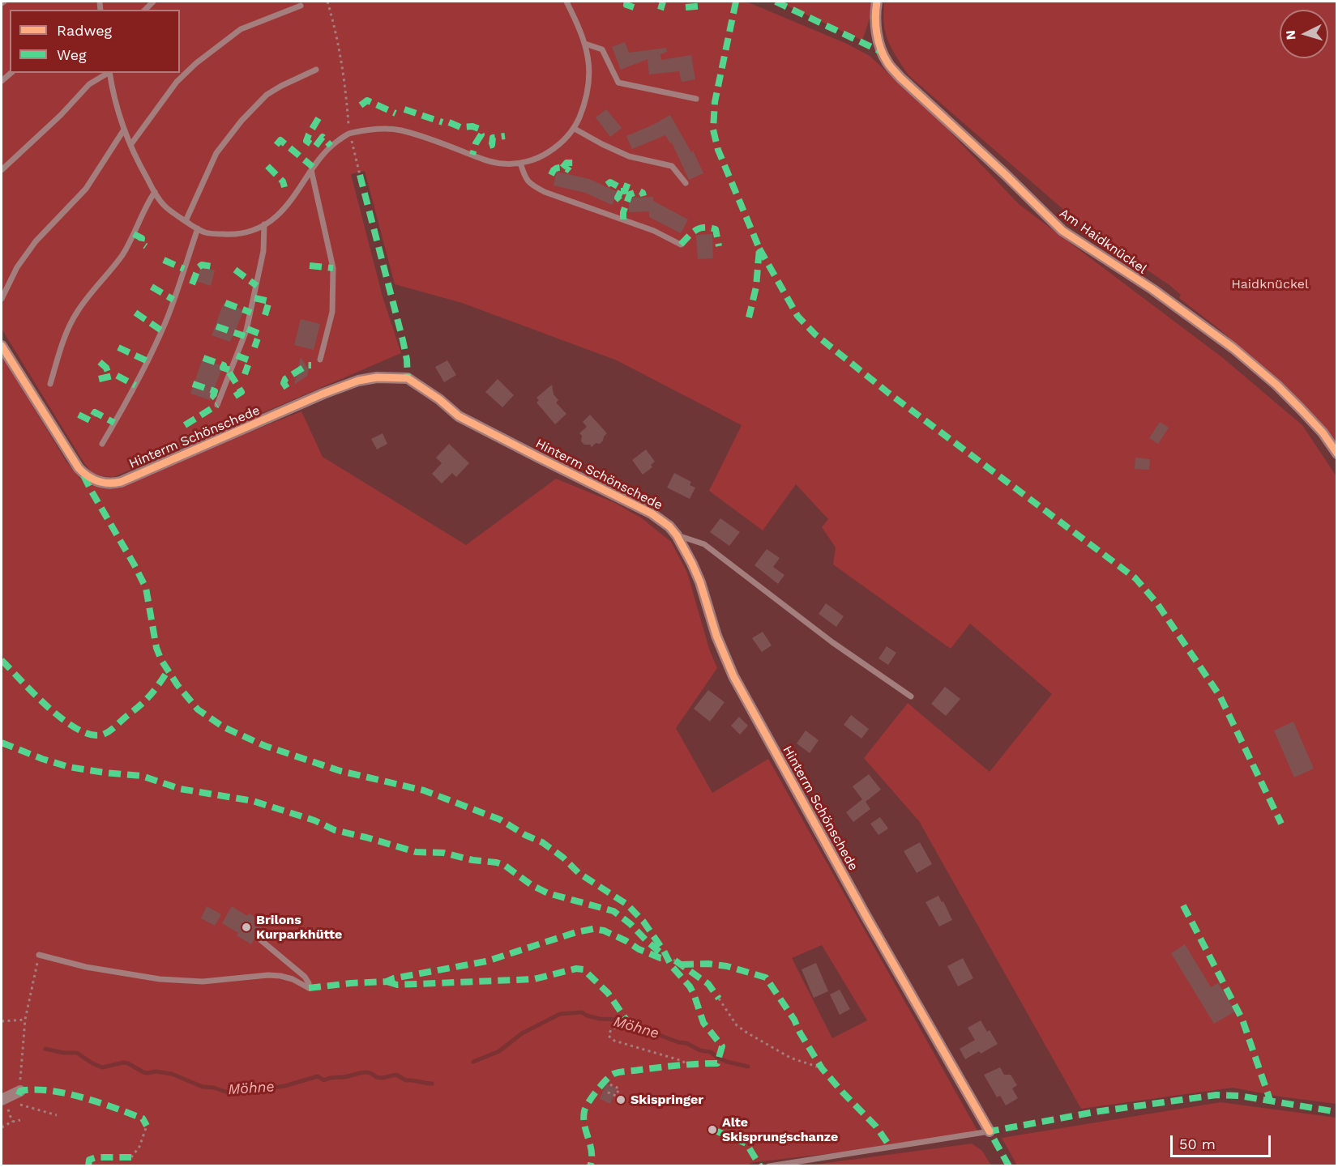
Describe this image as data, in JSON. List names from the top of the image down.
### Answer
{
  "streets": {
    "street": ["Am Haidknückel", "Hinterm Schönschede"]
  },
  "water": ["Möhne"],
  "parks": ["Haidknückel"],
  "places": ["Brilons Kurparkhütte", "Skispringer", "Alte Skisprungschanze"],
  "legend": ["Radweg", "Weg"],
  "scale_bar": "50 m",
  "north": "left"
}
